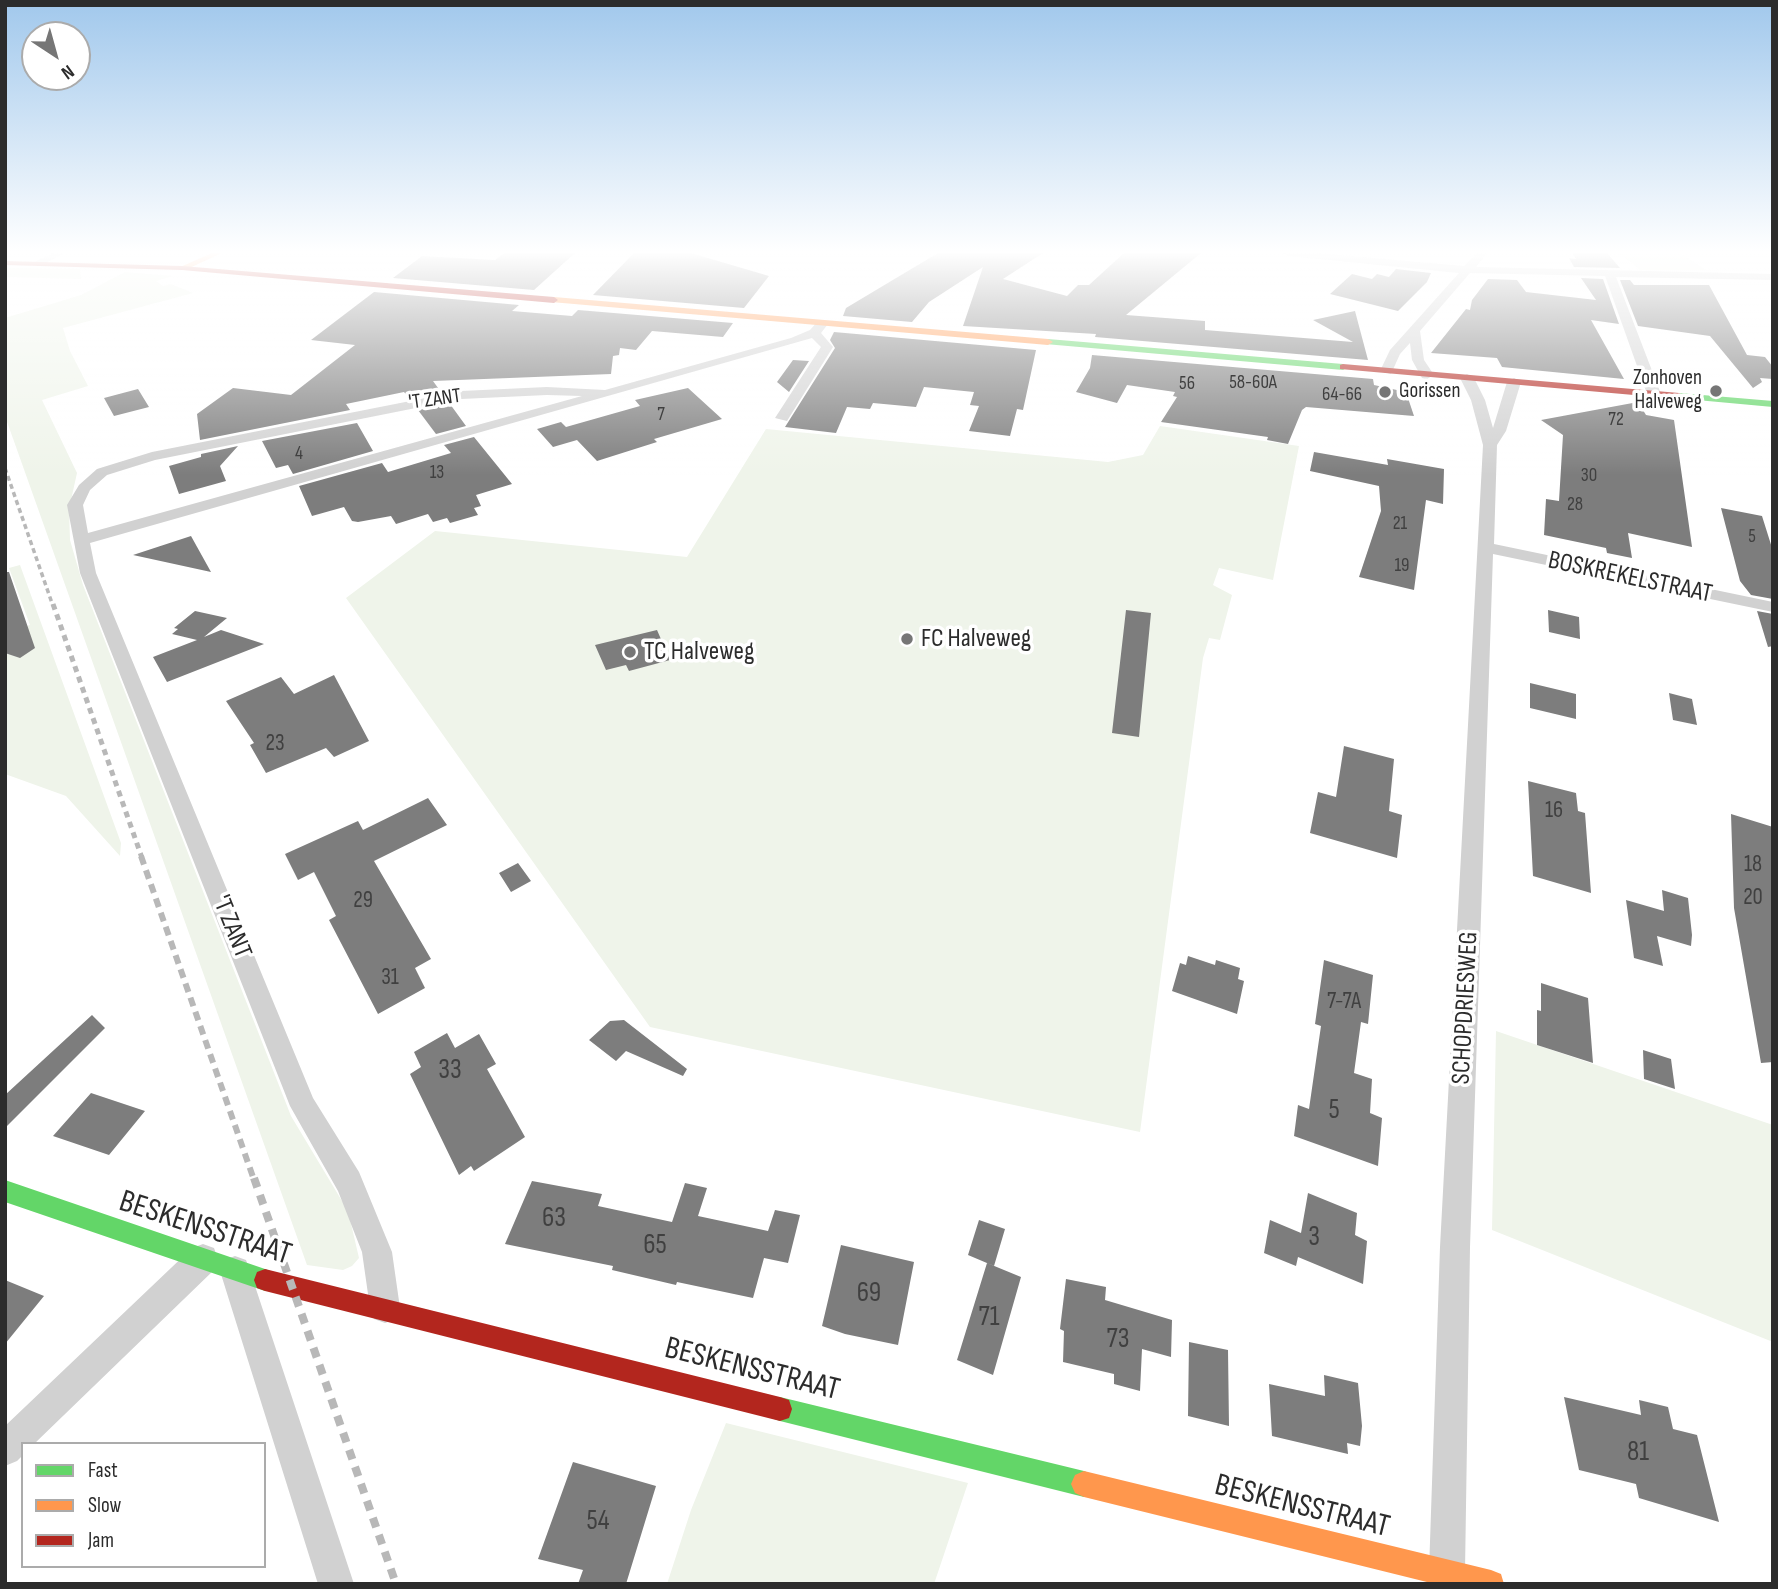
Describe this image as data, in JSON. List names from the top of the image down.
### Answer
{
  "streets": {
    "main road": ["BESKENSSTRAAT"],
    "street": ["'T ZANT", "BOSKREKELSTRAAT", "SCHOPDRIESWEG"]
  },
  "crossings": [
    ["'T ZANT", "BESKENSSTRAAT"],
    ["BOSKREKELSTRAAT", "SCHOPDRIESWEG"],
    ["SCHOPDRIESWEG", "BESKENSSTRAAT"]
  ],
  "places": [
    "Zonhoven Halveweg",
    "Gorissen",
    "FC Halveweg",
    "TC Halveweg"
  ],
  "house_numbers": [
    "58-60A",
    "56",
    "64-66",
    "7",
    "72",
    "4",
    "13",
    "30",
    "28",
    "21",
    "5",
    "19",
    "23",
    "16",
    "18",
    "20",
    "29",
    "31",
    "7-7A",
    "33",
    "5",
    "63",
    "3",
    "65",
    "69",
    "71",
    "73",
    "81",
    "54"
  ],
  "legend": ["Fast", "Slow", "Jam"],
  "north": "bottom right"
}
